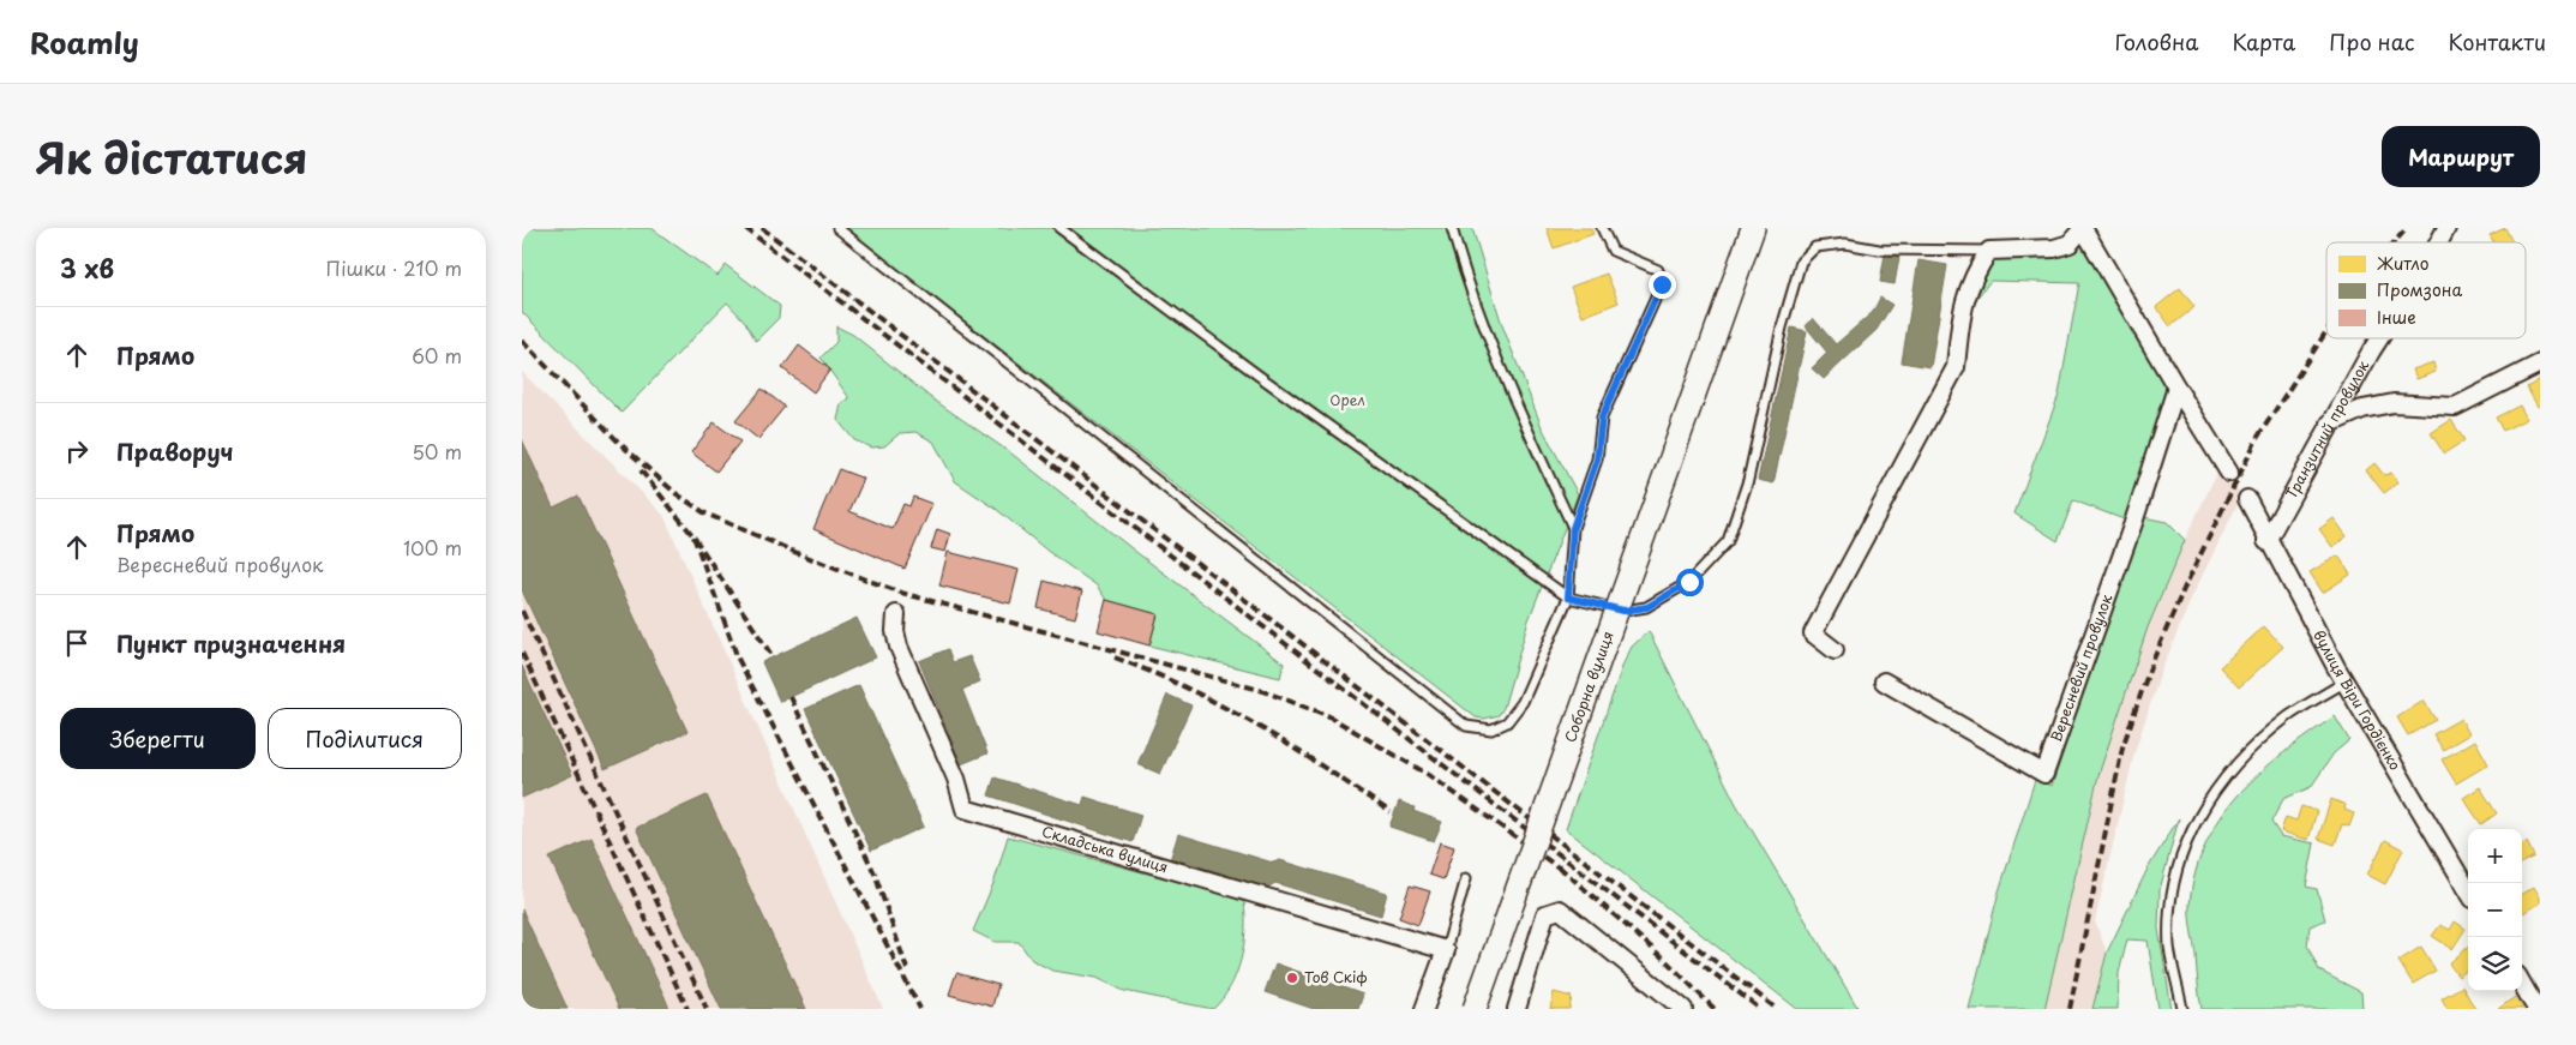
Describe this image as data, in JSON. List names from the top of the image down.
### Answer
{
  "streets": {
    "main road": ["Соборна вулиця"],
    "street": [
      "Транзитний провулок",
      "Вересневий провулок",
      "вулиця Віри Гордієнко",
      "Складська вулиця"
    ]
  },
  "crossings": [
    ["Транзитний провулок", "вулиця Віри Гордієнко"]
  ],
  "parks": ["Орел"],
  "places": ["Тов Скіф"],
  "legend": ["Житло", "Промзона", "Інше"],
  "page": {
    "header": "Roamly",
    "nav": [
      "Головна",
      "Карта",
      "Про нас",
      "Контакти"
    ],
    "title": "Як дістатися",
    "buttons": [
      "Маршрут",
      ["Зберегти", "Поділитися"]
    ],
    "heading": ["3 хв", "Пішки · 210 m"],
    "list": [
      ["Прямо", "60 m"],
      ["Праворуч", "50 m"],
      ["Прямо", "Вересневий провулок", "100 m"],
      "Пункт призначення"
    ],
    "map_buttons": ["+", "−"]
  }
}
